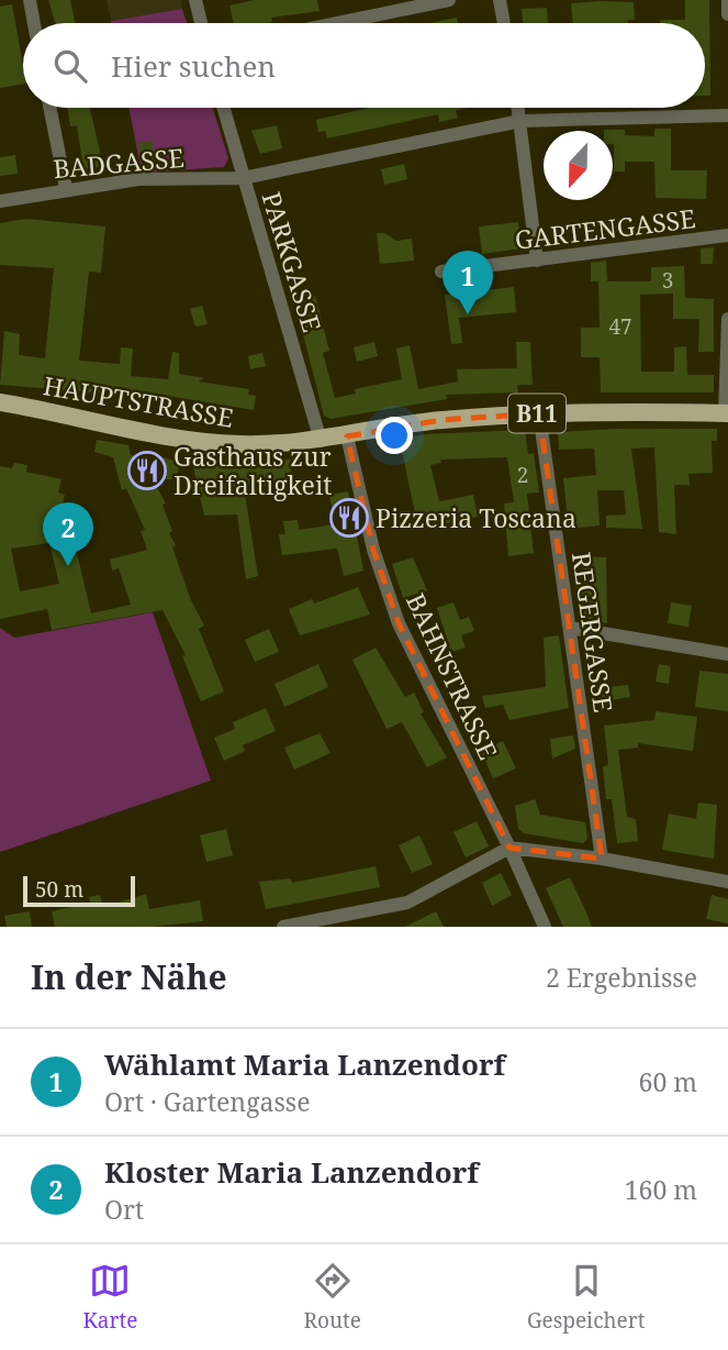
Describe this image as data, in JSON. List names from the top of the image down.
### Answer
{
  "streets": {
    "main road": ["HAUPTSTRASSE", "B11"],
    "street": [
      "BADGASSE",
      "GARTENGASSE",
      "PARKGASSE",
      "REGERGASSE",
      "BAHNSTRASSE"
    ]
  },
  "crossings": [
    ["BADGASSE", "PARKGASSE"],
    ["PARKGASSE", "HAUPTSTRASSE"],
    ["HAUPTSTRASSE", "REGERGASSE"],
    ["HAUPTSTRASSE", "BAHNSTRASSE"]
  ],
  "places": {
    "restaurant": ["Gasthaus zur Dreifaltigkeit", "Pizzeria Toscana"]
  },
  "house_numbers": ["3", "47", "2"],
  "scale_bar": "50 m",
  "north": "bottom",
  "page": {
    "search": "Hier suchen",
    "pins": ["1", "2"],
    "scale": "50 m",
    "heading": ["In der Nähe", "2 Ergebnisse"],
    "list": [
      {
        "mark": "1",
        "name": "Wählamt Maria Lanzendorf",
        "note": "Ort · Gartengasse",
        "value": "60 m"
      },
      {
        "mark": "2",
        "name": "Kloster Maria Lanzendorf",
        "note": "Ort",
        "value": "160 m"
      }
    ],
    "nav": ["Karte", "Route", "Gespeichert"]
  }
}
